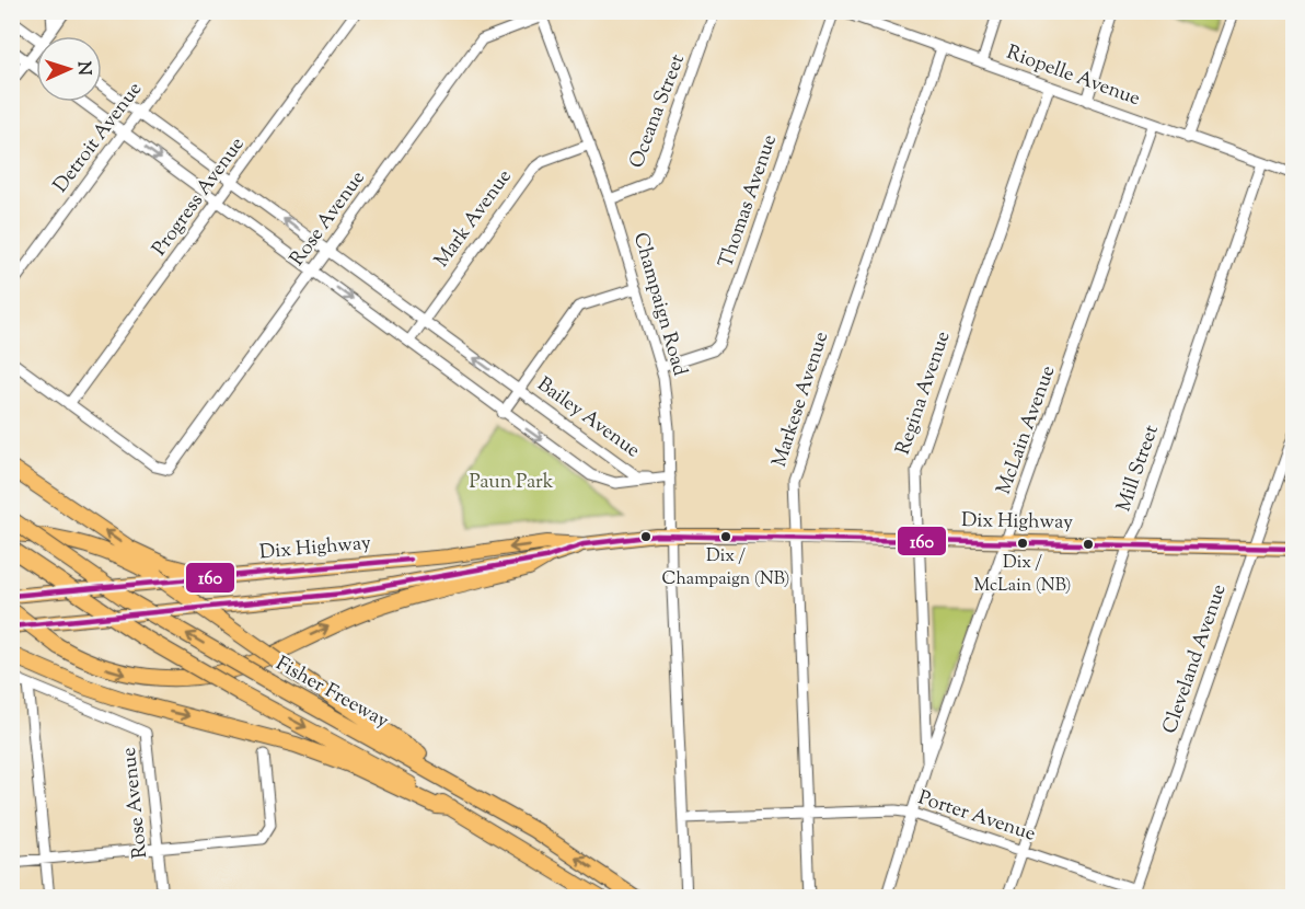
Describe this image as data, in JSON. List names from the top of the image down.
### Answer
{
  "streets": {
    "highway": ["Fisher Freeway"],
    "main road": ["Dix Highway"],
    "street": [
      "Riopelle Avenue",
      "Oceana Street",
      "Detroit Avenue",
      "Progress Avenue",
      "Thomas Avenue",
      "Rose Avenue",
      "Mark Avenue",
      "Champaign Road",
      "Regina Avenue",
      "Markese Avenue",
      "Bailey Avenue",
      "McLain Avenue",
      "Mill Street",
      "Cleveland Avenue",
      "Porter Avenue"
    ]
  },
  "crossings": [
    ["Riopelle Avenue", "Regina Avenue"],
    ["Riopelle Avenue", "Markese Avenue"],
    ["Riopelle Avenue", "McLain Avenue"],
    ["Riopelle Avenue", "Mill Street"],
    ["Oceana Street", "Champaign Road"],
    ["Detroit Avenue", "Bailey Avenue"],
    ["Progress Avenue", "Rose Avenue"],
    ["Progress Avenue", "Bailey Avenue"],
    ["Thomas Avenue", "Champaign Road"],
    ["Rose Avenue", "Champaign Road"],
    ["Rose Avenue", "Bailey Avenue"],
    ["Mark Avenue", "Champaign Road"],
    ["Mark Avenue", "Bailey Avenue"],
    ["Champaign Road", "Bailey Avenue"],
    ["Champaign Road", "Dix Highway"],
    ["Champaign Road", "Porter Avenue"],
    ["Regina Avenue", "McLain Avenue"],
    ["Regina Avenue", "Dix Highway"],
    ["Markese Avenue", "Dix Highway"],
    ["Markese Avenue", "Porter Avenue"],
    ["McLain Avenue", "Dix Highway"],
    ["McLain Avenue", "Porter Avenue"],
    ["Mill Street", "Dix Highway"],
    ["Mill Street", "Porter Avenue"],
    ["Dix Highway", "Cleveland Avenue"],
    ["Cleveland Avenue", "Porter Avenue"]
  ],
  "parks": ["Paun Park"],
  "places": ["Dix / Champaign (NB)", "Dix / McLain (NB)"],
  "lines": ["transit line 160"],
  "north": "right"
}
